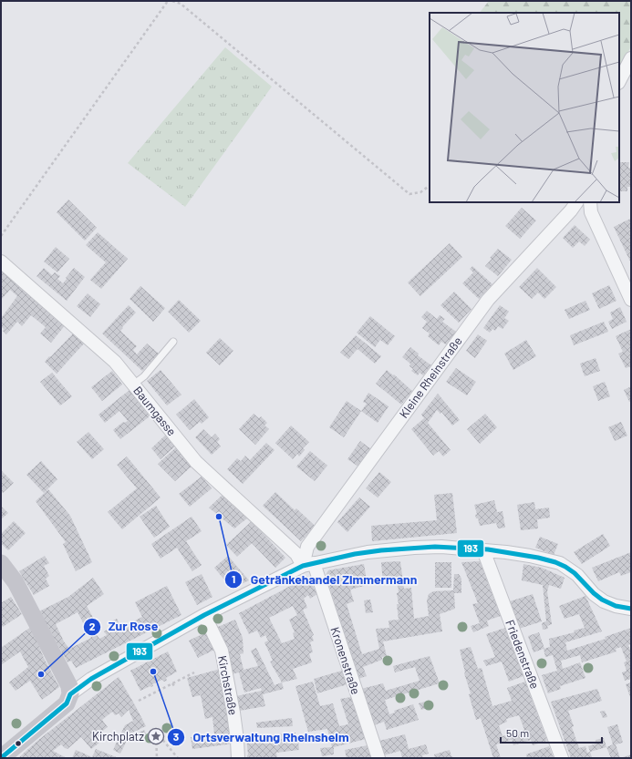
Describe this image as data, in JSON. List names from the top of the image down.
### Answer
{
  "streets": {
    "street": [
      "Kleine Rheinstraße",
      "Baumgasse",
      "Friedenstraße",
      "Kronenstraße",
      "Kirchstraße"
    ]
  },
  "crossings": [
    ["Kleine Rheinstraße", "Baumgasse"],
    ["Kleine Rheinstraße", "Kronenstraße"],
    ["Baumgasse", "Kronenstraße"]
  ],
  "places": {
    "other": ["Getränkehandel Zimmermann", "Ortsverwaltung Rheinsheim", "Zur Rose"],
    "place": ["Kirchplatz"]
  },
  "lines": ["transit line 193"],
  "scale_bar": "50 m"
}
